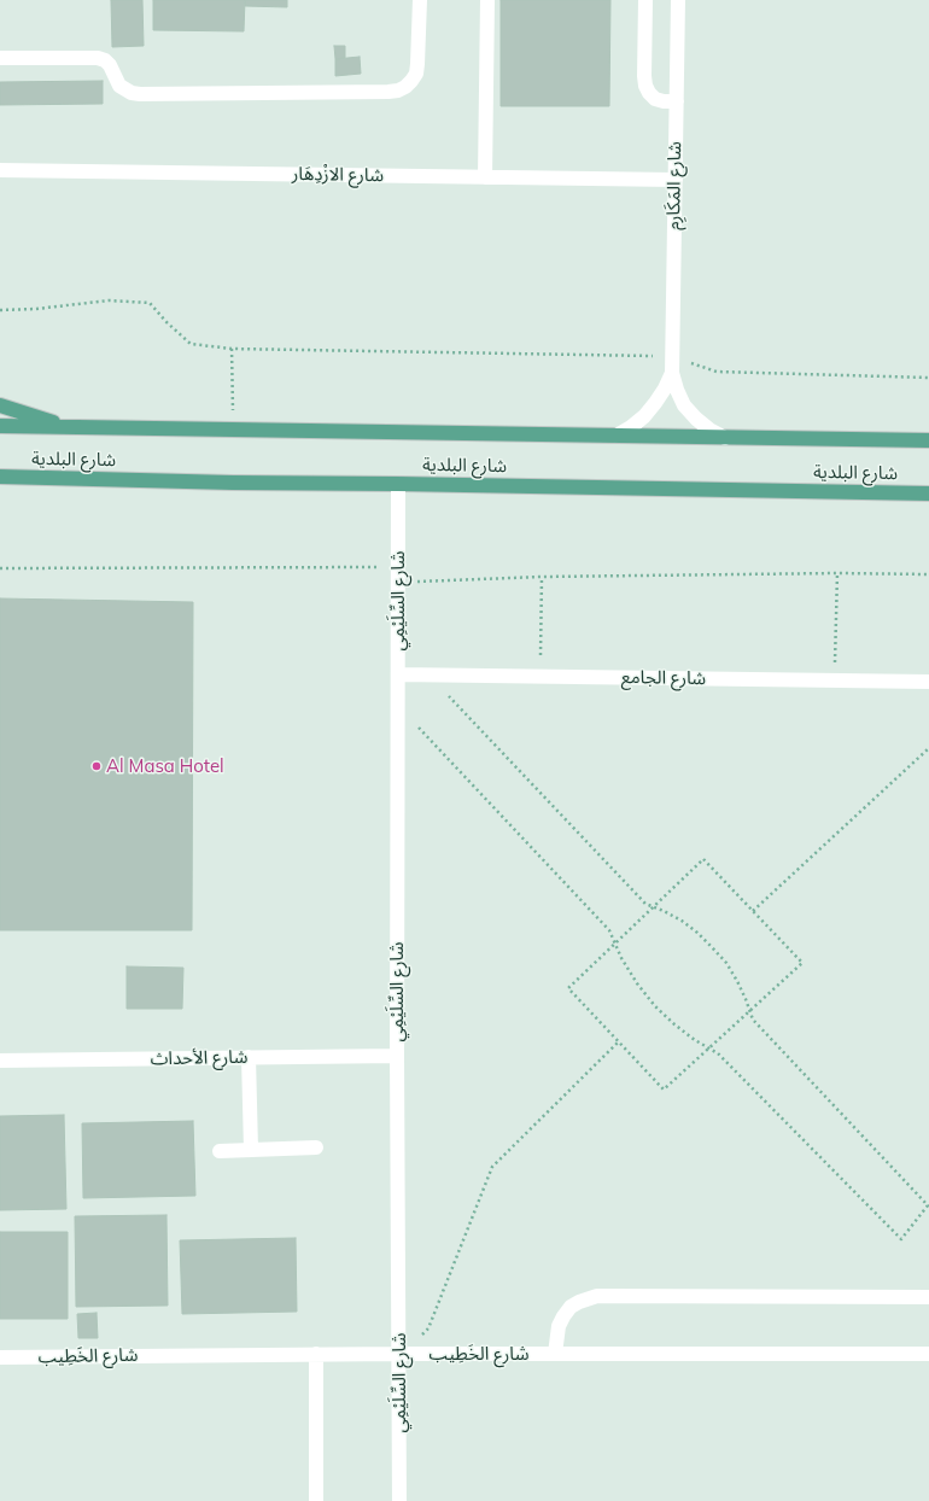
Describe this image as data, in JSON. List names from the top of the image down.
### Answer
{
  "streets": {
    "main road": ["شارع البلدية"],
    "street": [
      "شارع الازْدِهَار",
      "شارع المَكَارِم",
      "شارع السِّلَيْمِي",
      "شارع الجامع",
      "شارع الأحداث",
      "شارع الخَطِيب"
    ]
  },
  "crossings": [
    ["شارع الازْدِهَار", "شارع المَكَارِم"],
    ["شارع المَكَارِم", "شارع البلدية"],
    ["شارع البلدية", "شارع السِّلَيْمِي"],
    ["شارع السِّلَيْمِي", "شارع الجامع"],
    ["شارع السِّلَيْمِي", "شارع الأحداث"],
    ["شارع السِّلَيْمِي", "شارع الخَطِيب"]
  ],
  "places": ["Al Masa Hotel"]
}
